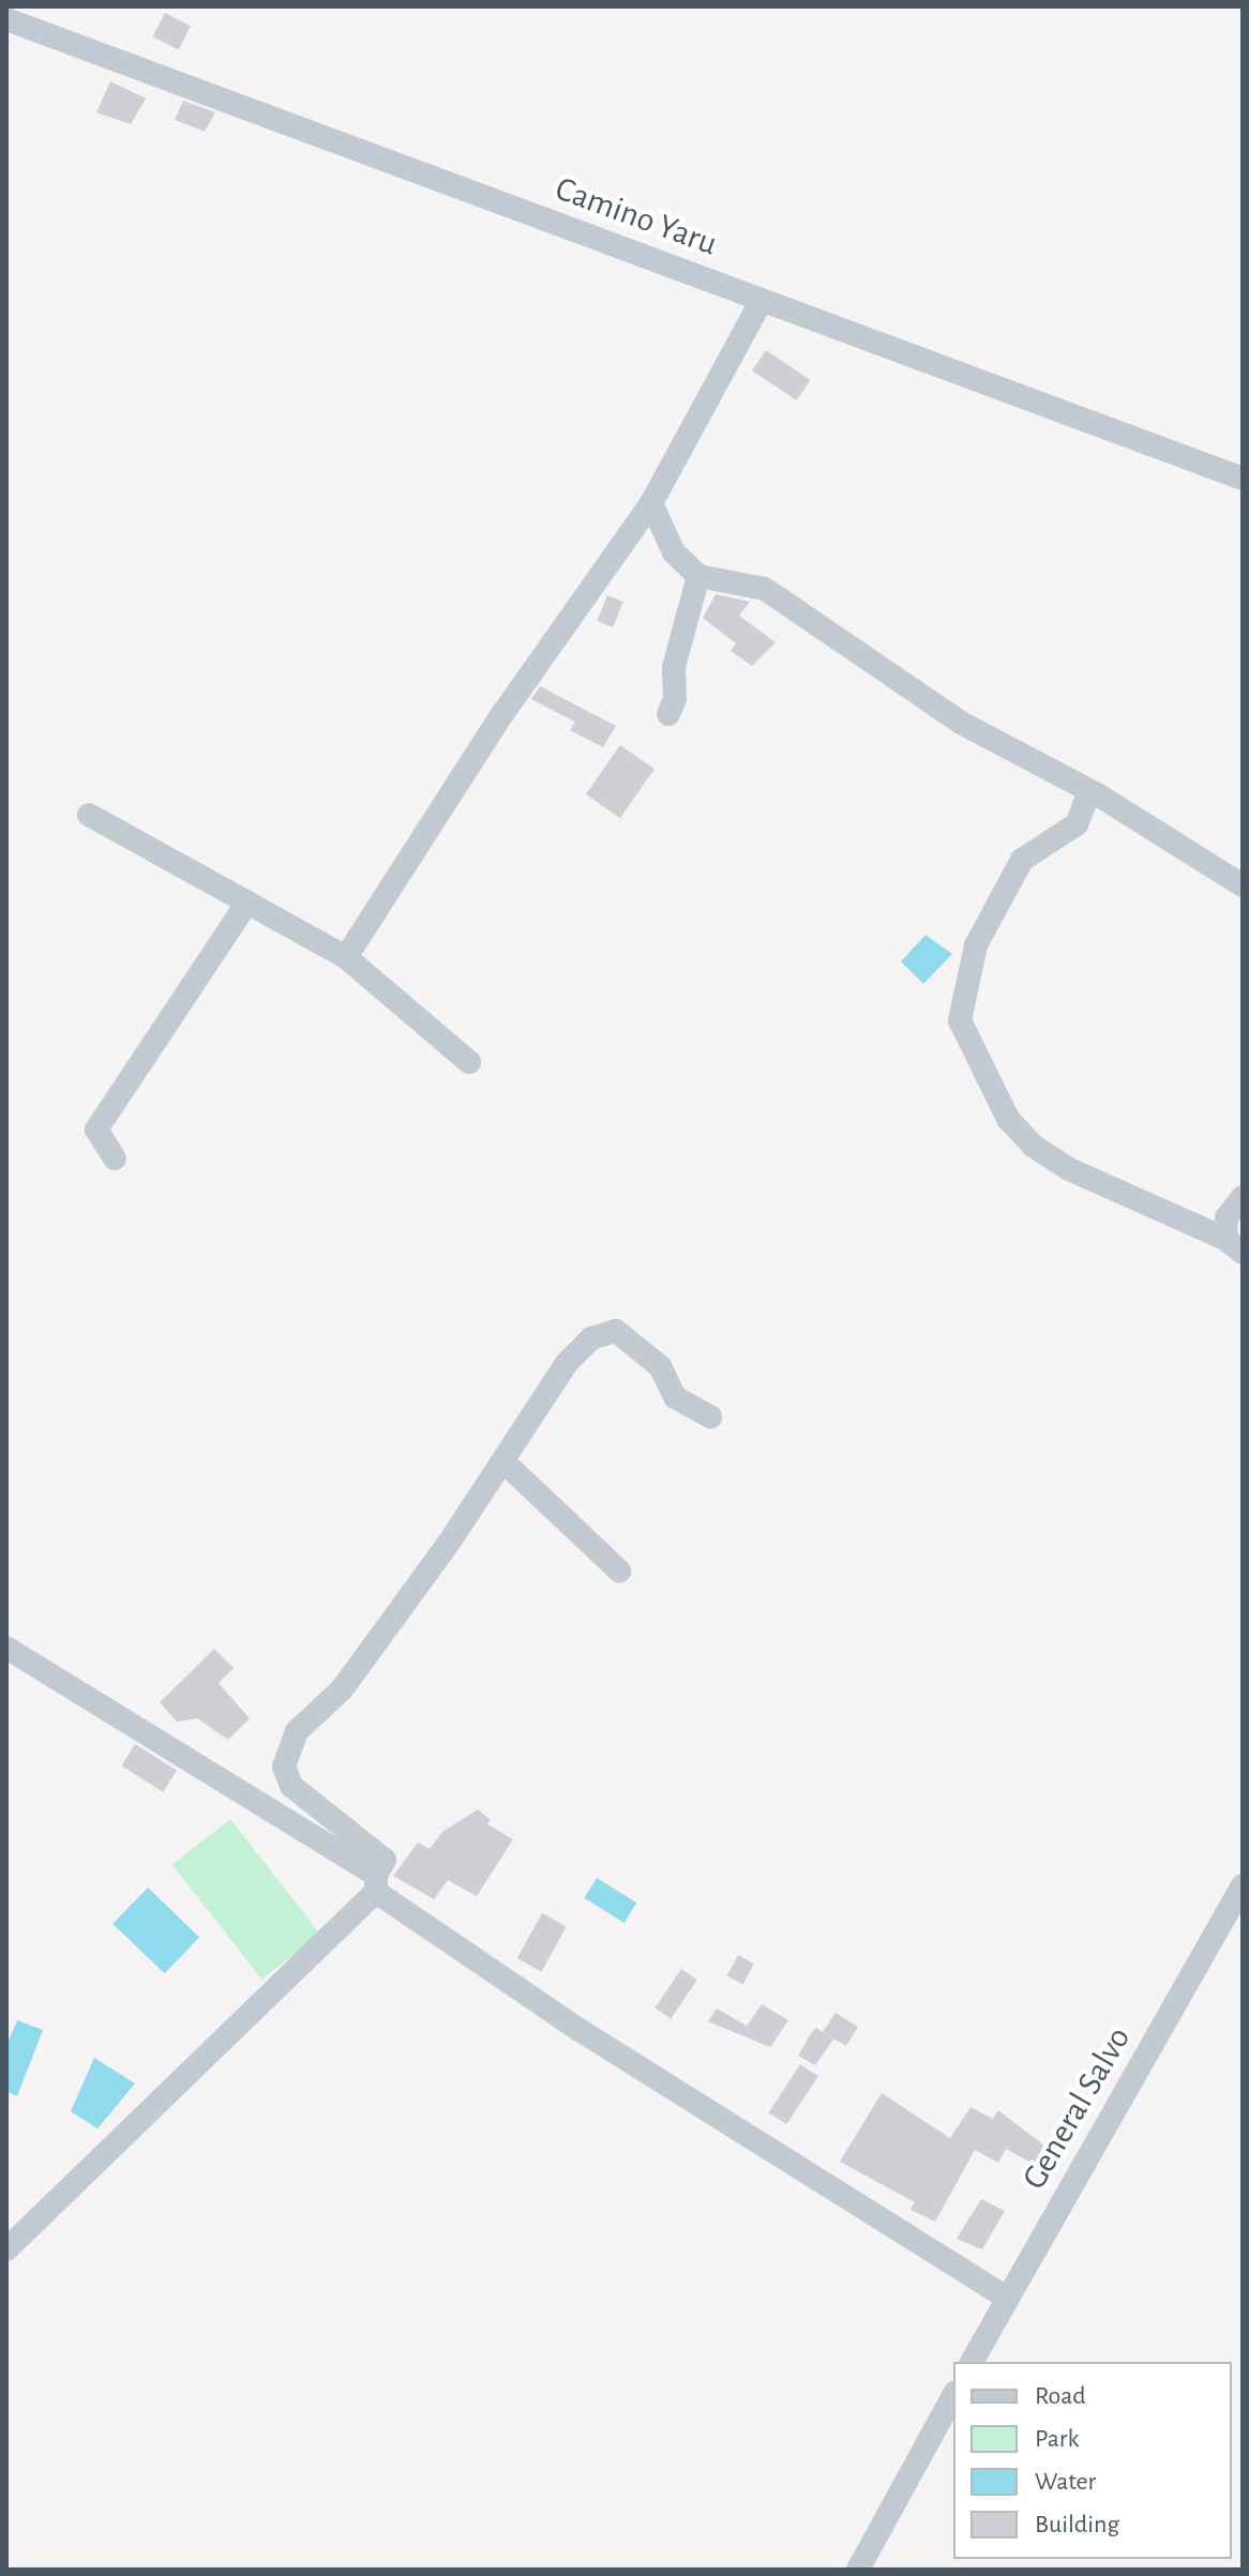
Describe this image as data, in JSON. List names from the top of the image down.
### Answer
{
  "streets": {
    "street": ["Camino Yaru", "General Salvo"]
  },
  "legend": [
    "Road",
    "Park",
    "Water",
    "Building"
  ]
}
